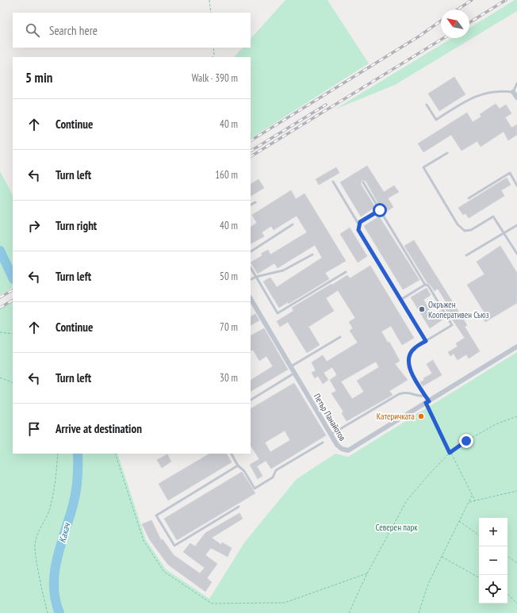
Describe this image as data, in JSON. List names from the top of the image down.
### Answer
{
  "streets": {
    "street": ["Петър Панайотов"]
  },
  "water": ["Какач"],
  "parks": ["Северен парк"],
  "places": ["Окръжен Кооперативен Съюз", "Катеричката"],
  "north": "top left",
  "page": {
    "search": "Search here",
    "heading": ["5 min", "Walk · 390 m"],
    "list": [
      ["Continue", "40 m"],
      ["Turn left", "160 m"],
      ["Turn right", "40 m"],
      ["Turn left", "50 m"],
      ["Continue", "70 m"],
      ["Turn left", "30 m"],
      "Arrive at destination"
    ],
    "map_buttons": ["+", "−"]
  }
}
